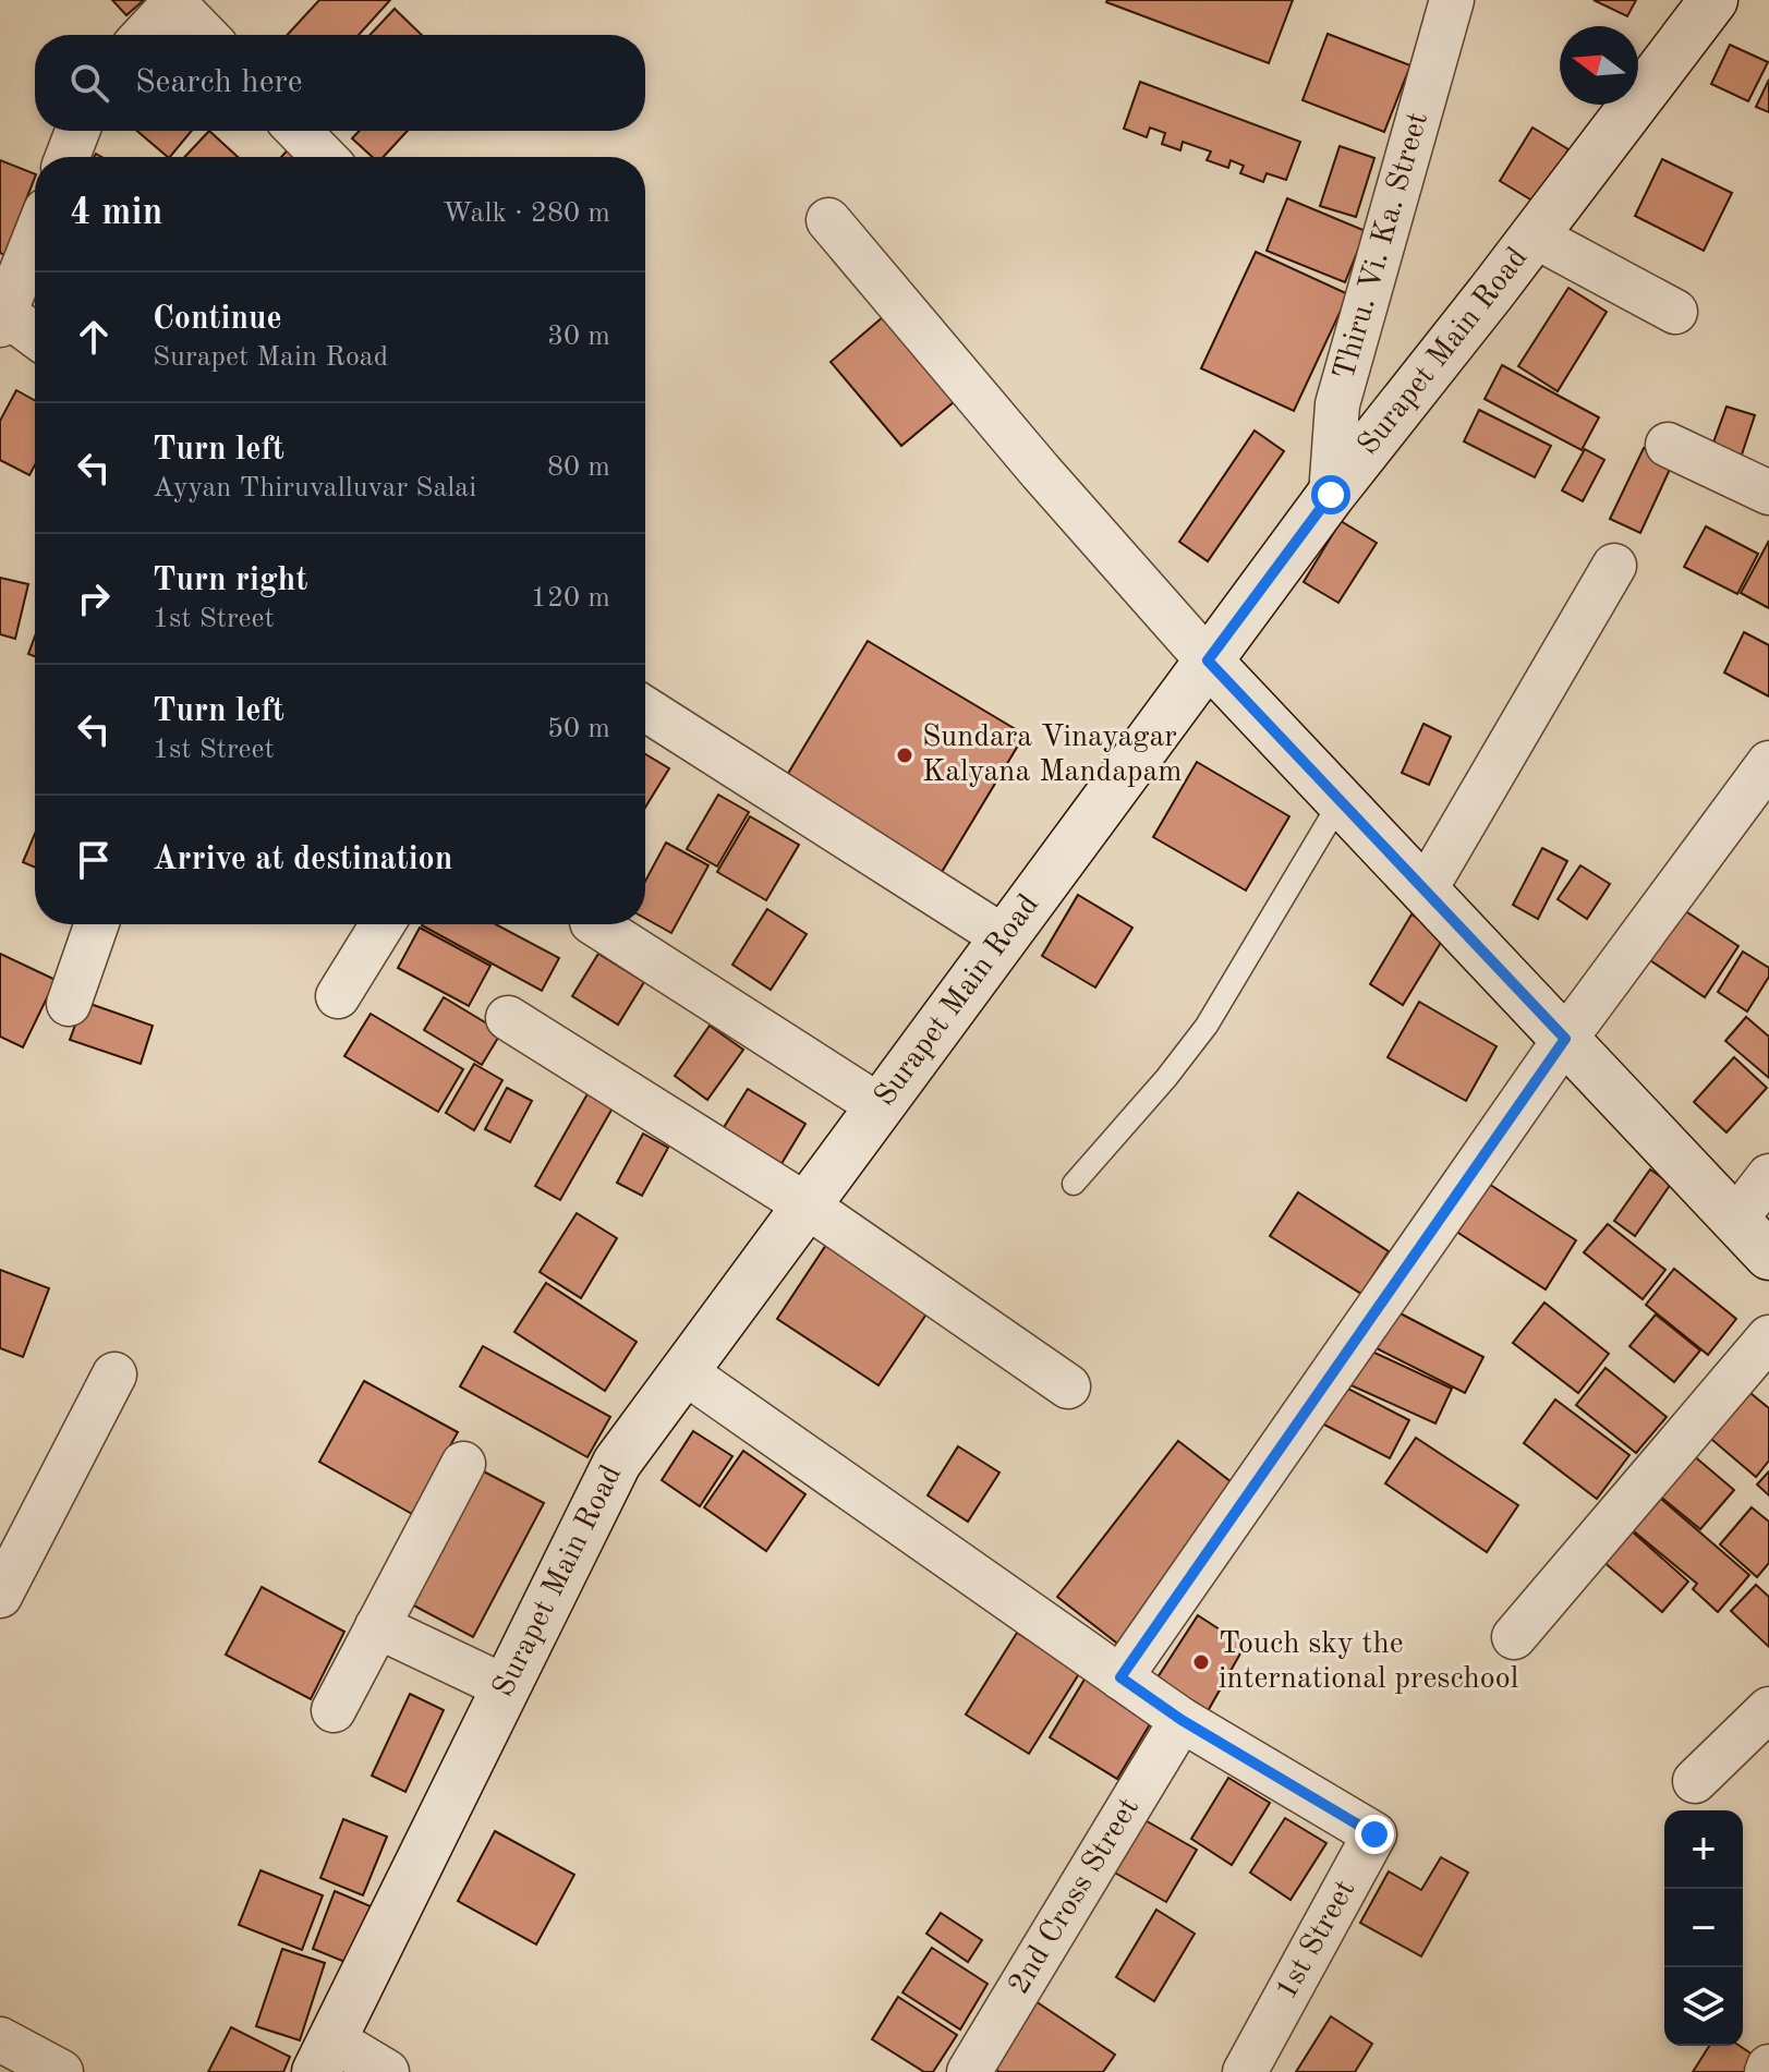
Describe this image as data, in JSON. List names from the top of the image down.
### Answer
{
  "streets": {
    "main road": ["Surapet Main Road"],
    "street": ["Thiru. Vi. Ka. Street", "2nd Cross Street", "1st Street"]
  },
  "crossings": [
    ["Thiru. Vi. Ka. Street", "Surapet Main Road"],
    ["Surapet Main Road", "1st Street"],
    ["2nd Cross Street", "1st Street"]
  ],
  "places": ["Sundara Vinayagar Kalyana Mandapam", "Touch sky the international preschool"],
  "north": "left",
  "page": {
    "search": "Search here",
    "heading": ["4 min", "Walk · 280 m"],
    "list": [
      ["Continue", "Surapet Main Road", "30 m"],
      ["Turn left", "Ayyan Thiruvalluvar Salai", "80 m"],
      ["Turn right", "1st Street", "120 m"],
      ["Turn left", "1st Street", "50 m"],
      "Arrive at destination"
    ],
    "map_buttons": ["+", "−"]
  }
}
